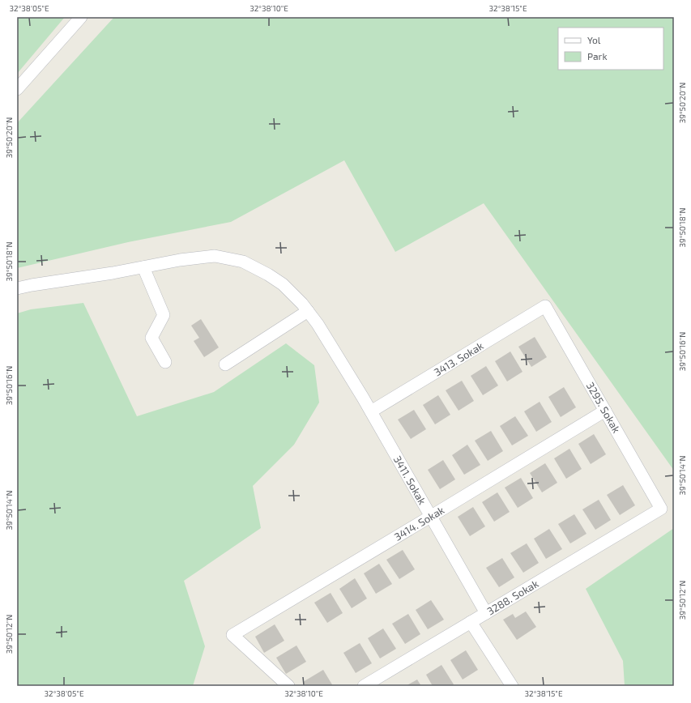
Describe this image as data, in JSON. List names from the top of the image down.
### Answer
{
  "streets": {
    "street": [
      "3413. Sokak",
      "3295. Sokak",
      "3411. Sokak",
      "3414. Sokak",
      "3288. Sokak"
    ]
  },
  "crossings": [
    ["3413. Sokak", "3295. Sokak"],
    ["3413. Sokak", "3411. Sokak"],
    ["3295. Sokak", "3414. Sokak"],
    ["3295. Sokak", "3288. Sokak"],
    ["3411. Sokak", "3414. Sokak"],
    ["3411. Sokak", "3288. Sokak"]
  ],
  "legend": ["Yol", "Park"],
  "coordinates": [
    "32°38'05\"E",
    "32°38'10\"E",
    "32°38'15\"E",
    "39°50'20\"N",
    "39°50'18\"N",
    "39°50'16\"N",
    "39°50'14\"N",
    "39°50'12\"N"
  ]
}
